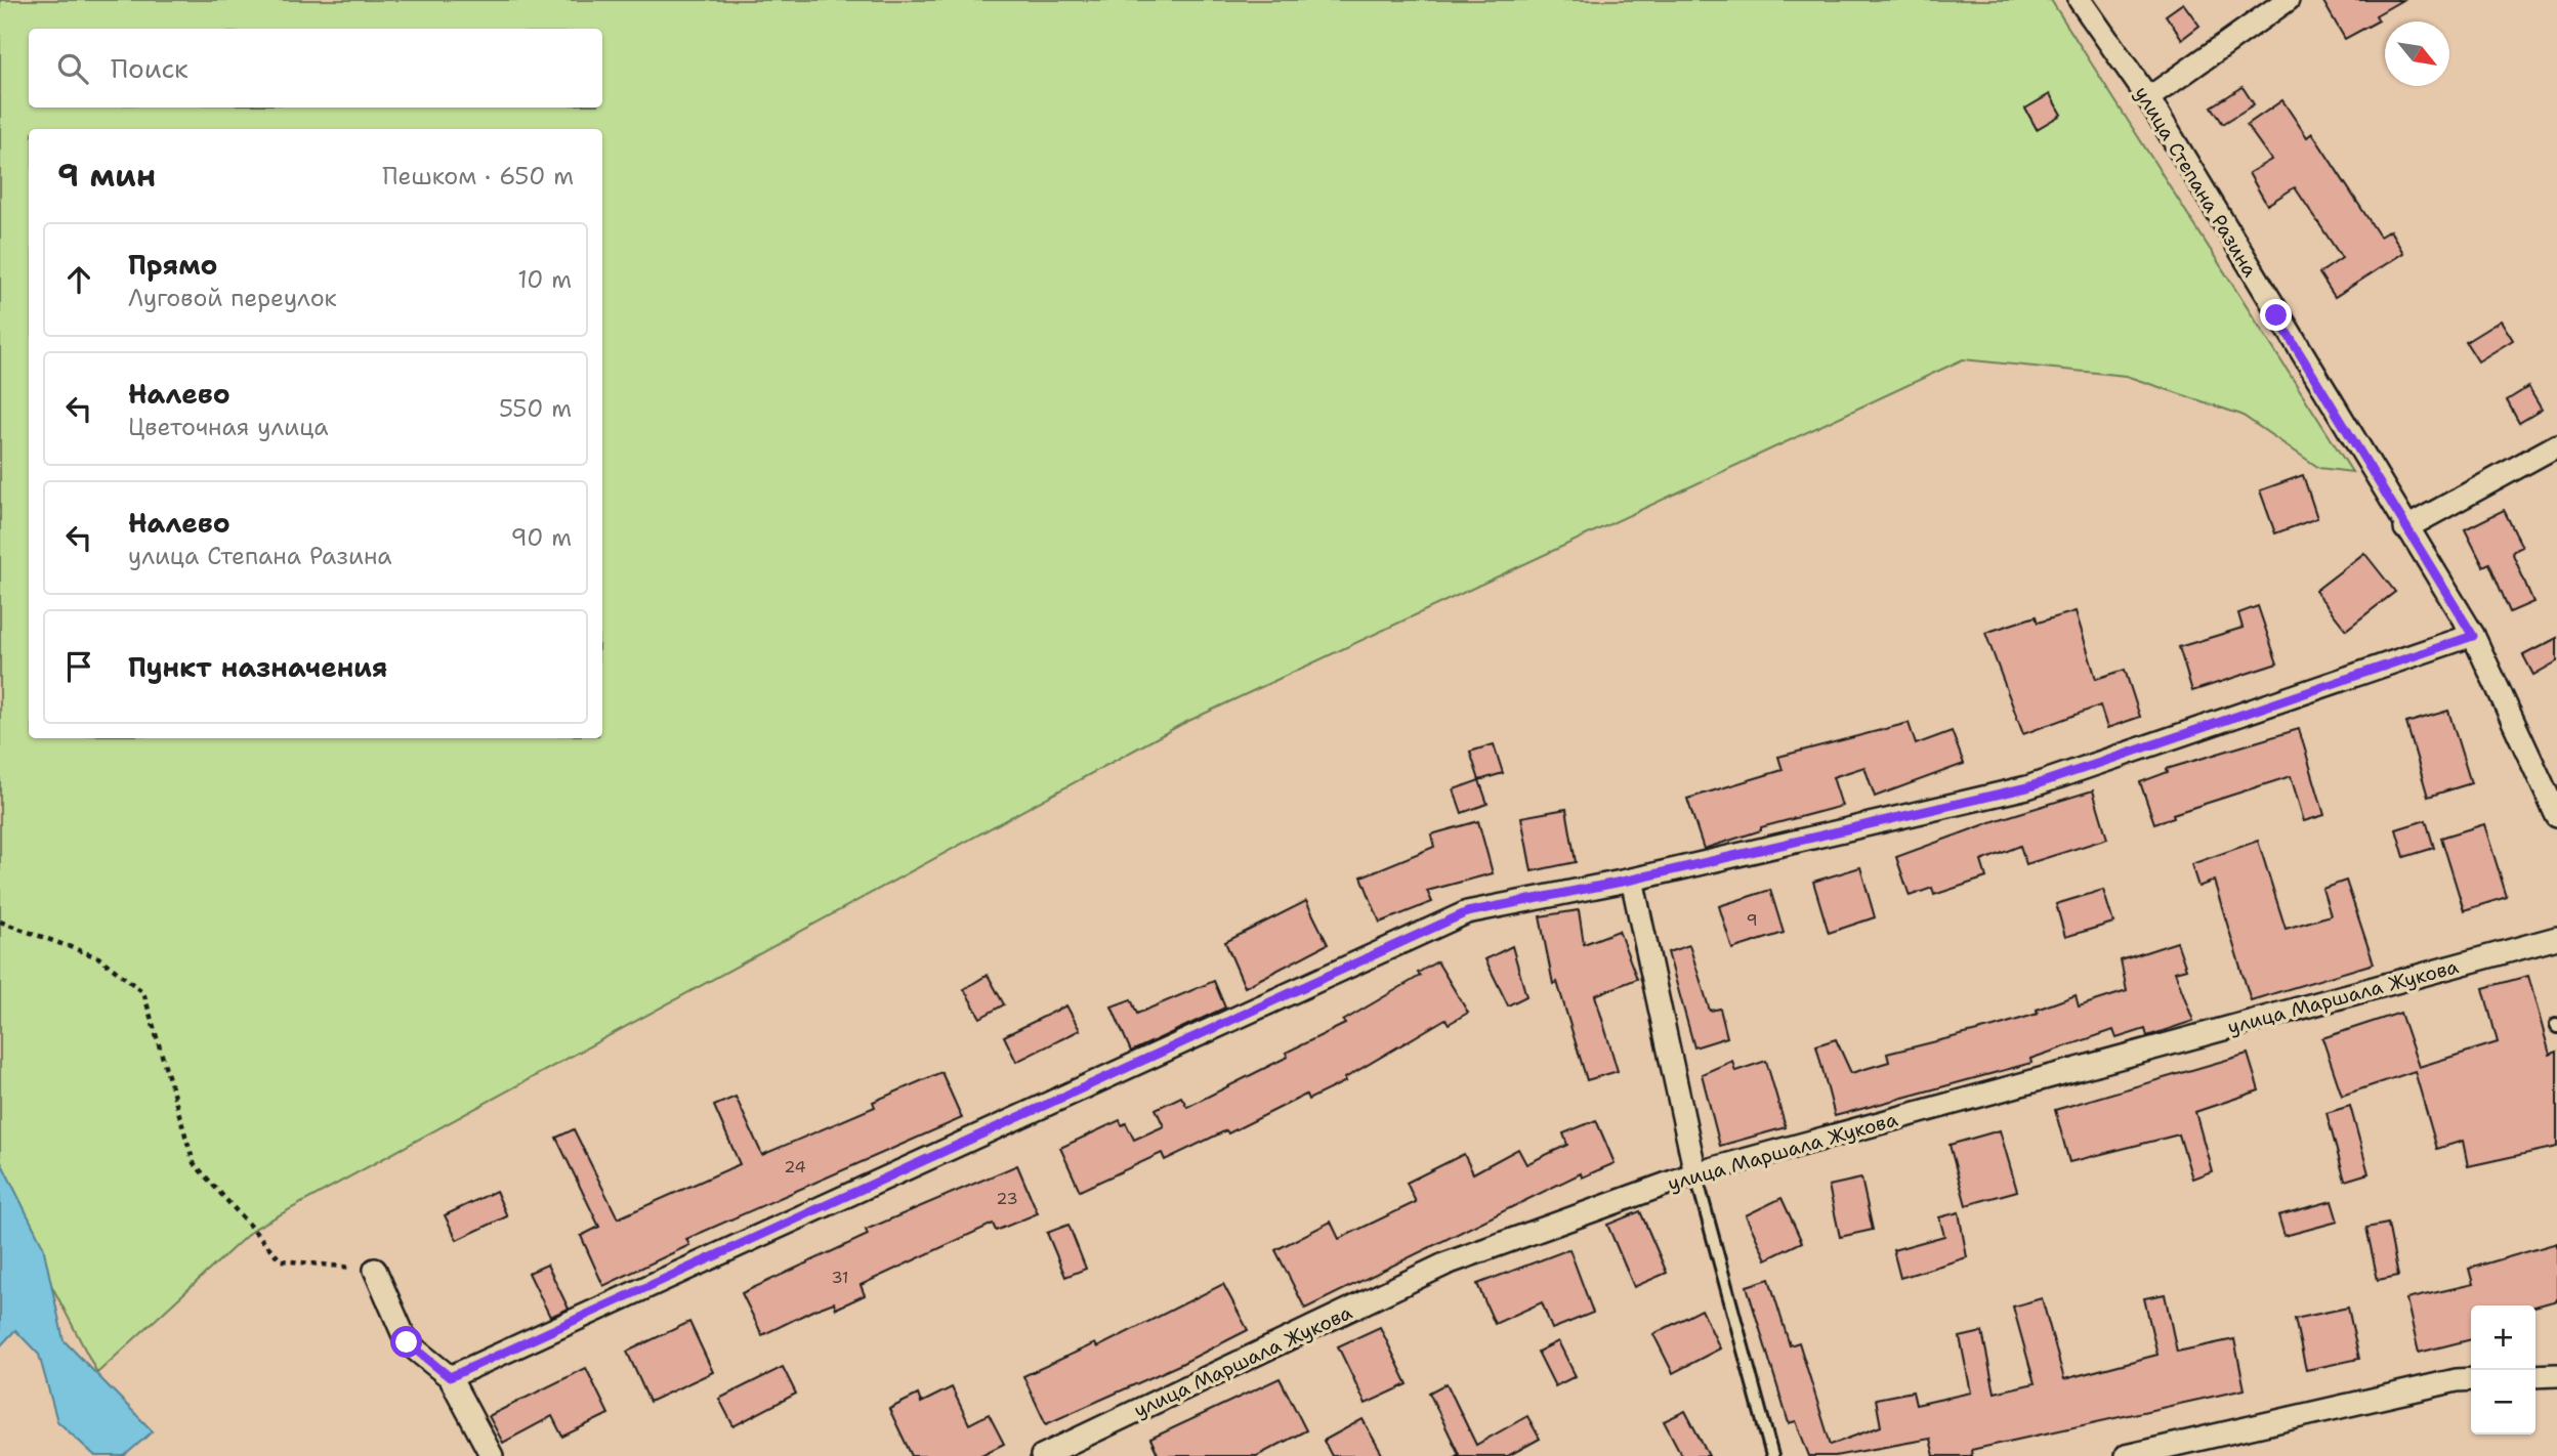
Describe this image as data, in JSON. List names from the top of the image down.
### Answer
{
  "streets": {
    "street": ["улица Степана Разина", "улица Маршала Жукова"]
  },
  "house_numbers": [
    "9",
    "24",
    "23",
    "31"
  ],
  "north": "bottom right",
  "page": {
    "search": "Поиск",
    "heading": ["9 мин", "Пешком · 650 m"],
    "list": [
      ["Прямо", "Луговой переулок", "10 m"],
      ["Налево", "Цветочная улица", "550 m"],
      ["Налево", "улица Степана Разина", "90 m"],
      "Пункт назначения"
    ],
    "map_buttons": ["+", "−"]
  }
}
